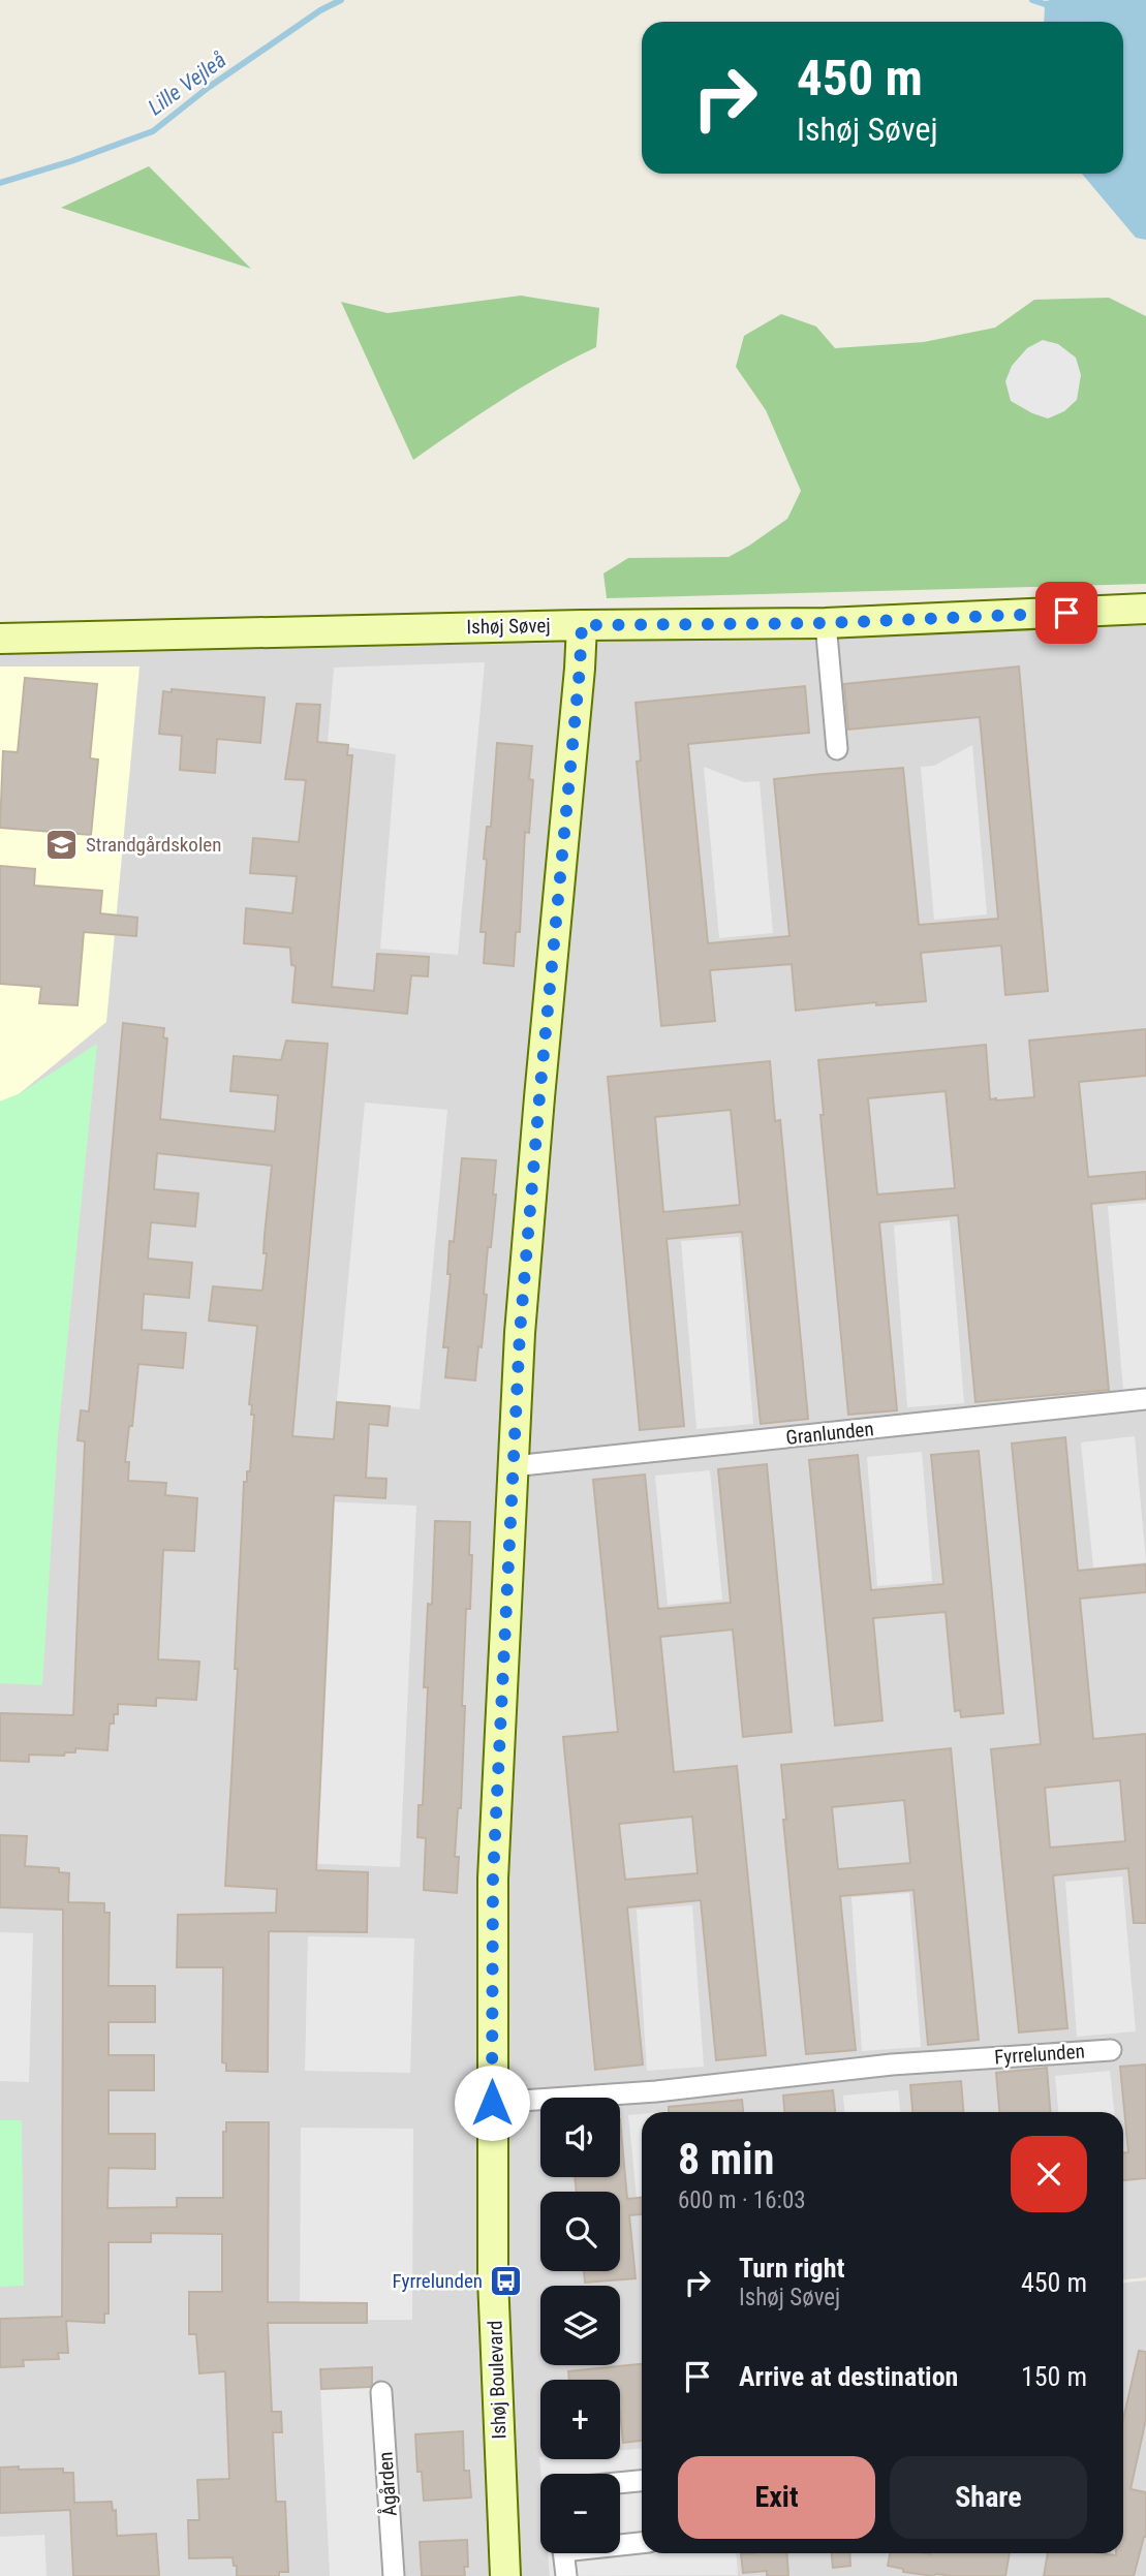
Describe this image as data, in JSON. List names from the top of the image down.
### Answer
{
  "streets": {
    "street": [
      "Ishøj Søvej",
      "Granlunden",
      "Fyrrelunden",
      "Ishøj Boulevard",
      "Ågården"
    ]
  },
  "crossings": [
    ["Ishøj Søvej", "Ishøj Boulevard"],
    ["Granlunden", "Ishøj Boulevard"],
    ["Fyrrelunden", "Ishøj Boulevard"]
  ],
  "water": ["Lille Vejleå"],
  "places": {
    "school or university": ["Strandgårdskolen"],
    "bus stop": ["Fyrrelunden"]
  },
  "page": {
    "turn": ["450 m", "Ishøj Søvej"],
    "map_buttons": ["+", "−"],
    "heading": ["8 min", "600 m · 16:03"],
    "list": [
      {
        "name": "Turn right",
        "note": "Ishøj Søvej",
        "value": "450 m"
      },
      {
        "name": "Arrive at destination",
        "value": "150 m"
      }
    ],
    "buttons": ["Exit", "Share"]
  }
}
